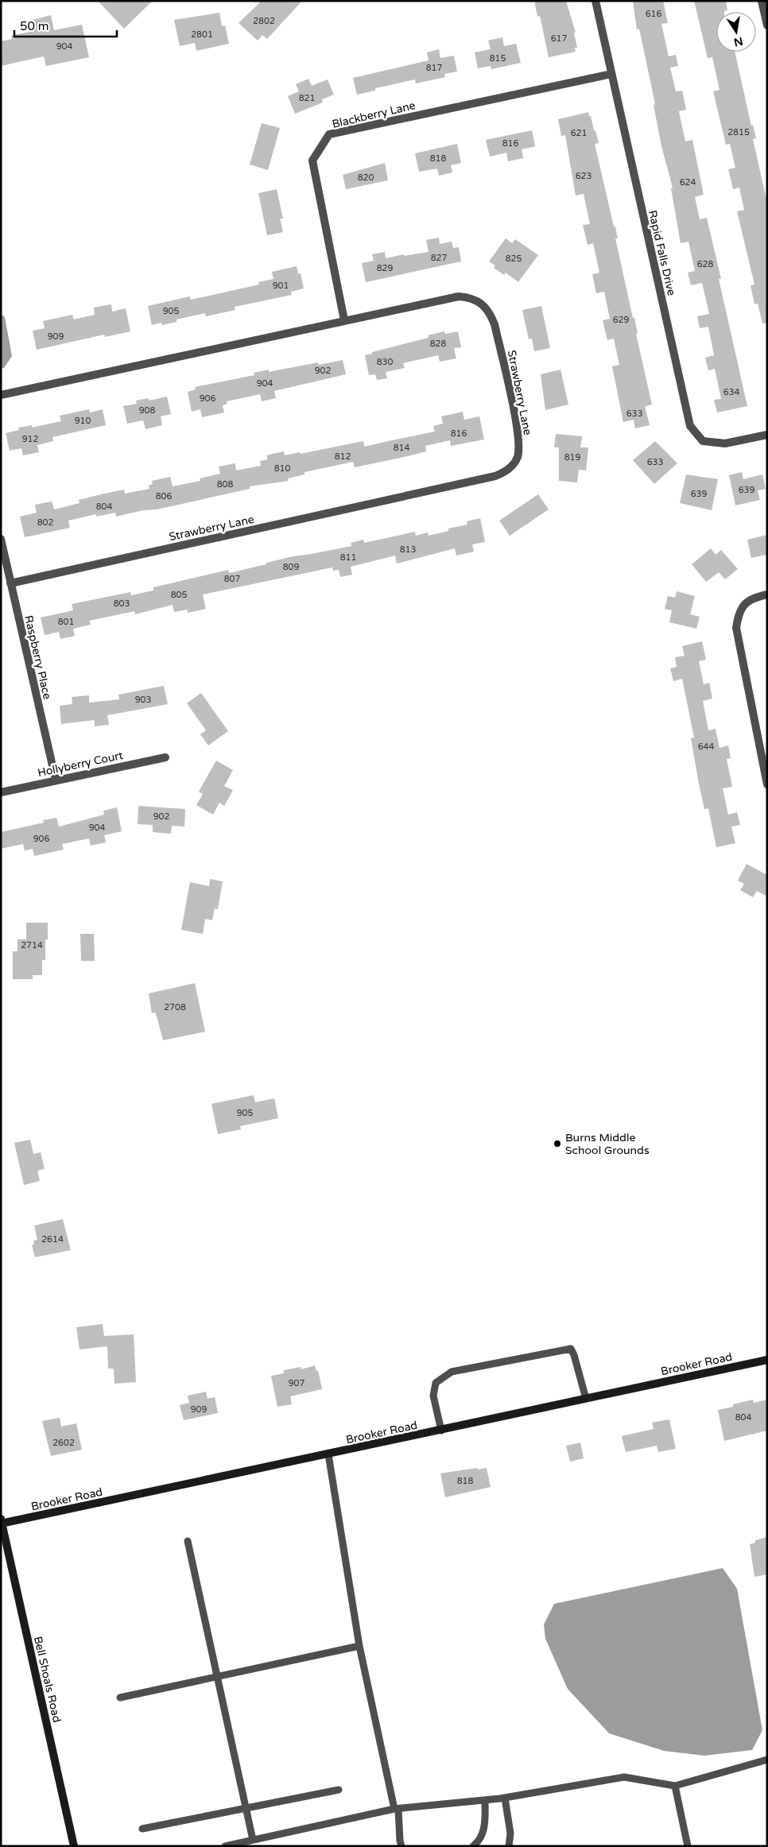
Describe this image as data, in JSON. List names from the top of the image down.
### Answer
{
  "streets": {
    "street": [
      "Blackberry Lane",
      "Rapid Falls Drive",
      "Strawberry Lane",
      "Raspberry Place",
      "Hollyberry Court",
      "Brooker Road",
      "Bell Shoals Road"
    ]
  },
  "crossings": [
    ["Blackberry Lane", "Rapid Falls Drive"],
    ["Blackberry Lane", "Strawberry Lane"],
    ["Strawberry Lane", "Raspberry Place"],
    ["Raspberry Place", "Hollyberry Court"],
    ["Brooker Road", "Bell Shoals Road"]
  ],
  "places": ["Burns Middle School Grounds"],
  "house_numbers": [
    "616",
    "2802",
    "2801",
    "617",
    "904",
    "815",
    "817",
    "821",
    "2815",
    "621",
    "816",
    "818",
    "623",
    "820",
    "624",
    "827",
    "825",
    "628",
    "829",
    "901",
    "905",
    "629",
    "909",
    "828",
    "830",
    "902",
    "904",
    "634",
    "906",
    "908",
    "633",
    "910",
    "816",
    "912",
    "814",
    "812",
    "819",
    "633",
    "810",
    "808",
    "639",
    "639",
    "806",
    "804",
    "802",
    "813",
    "811",
    "809",
    "807",
    "805",
    "803",
    "801",
    "903",
    "644",
    "902",
    "904",
    "906",
    "2714",
    "2708",
    "905",
    "2614",
    "907",
    "909",
    "804",
    "2602",
    "818"
  ],
  "scale_bar": "50 m",
  "north": "bottom"
}
